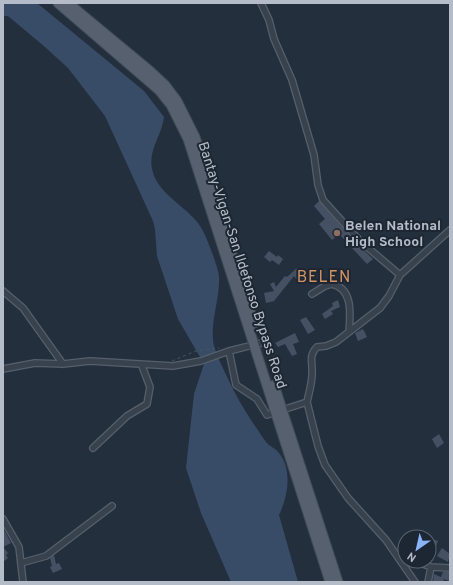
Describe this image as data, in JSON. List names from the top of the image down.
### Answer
{
  "streets": {
    "main road": ["Bantay-Vigan-San Ildefonso Bypass Road"]
  },
  "districts": ["BELEN"],
  "places": ["Belen National High School"],
  "north": "bottom left"
}
